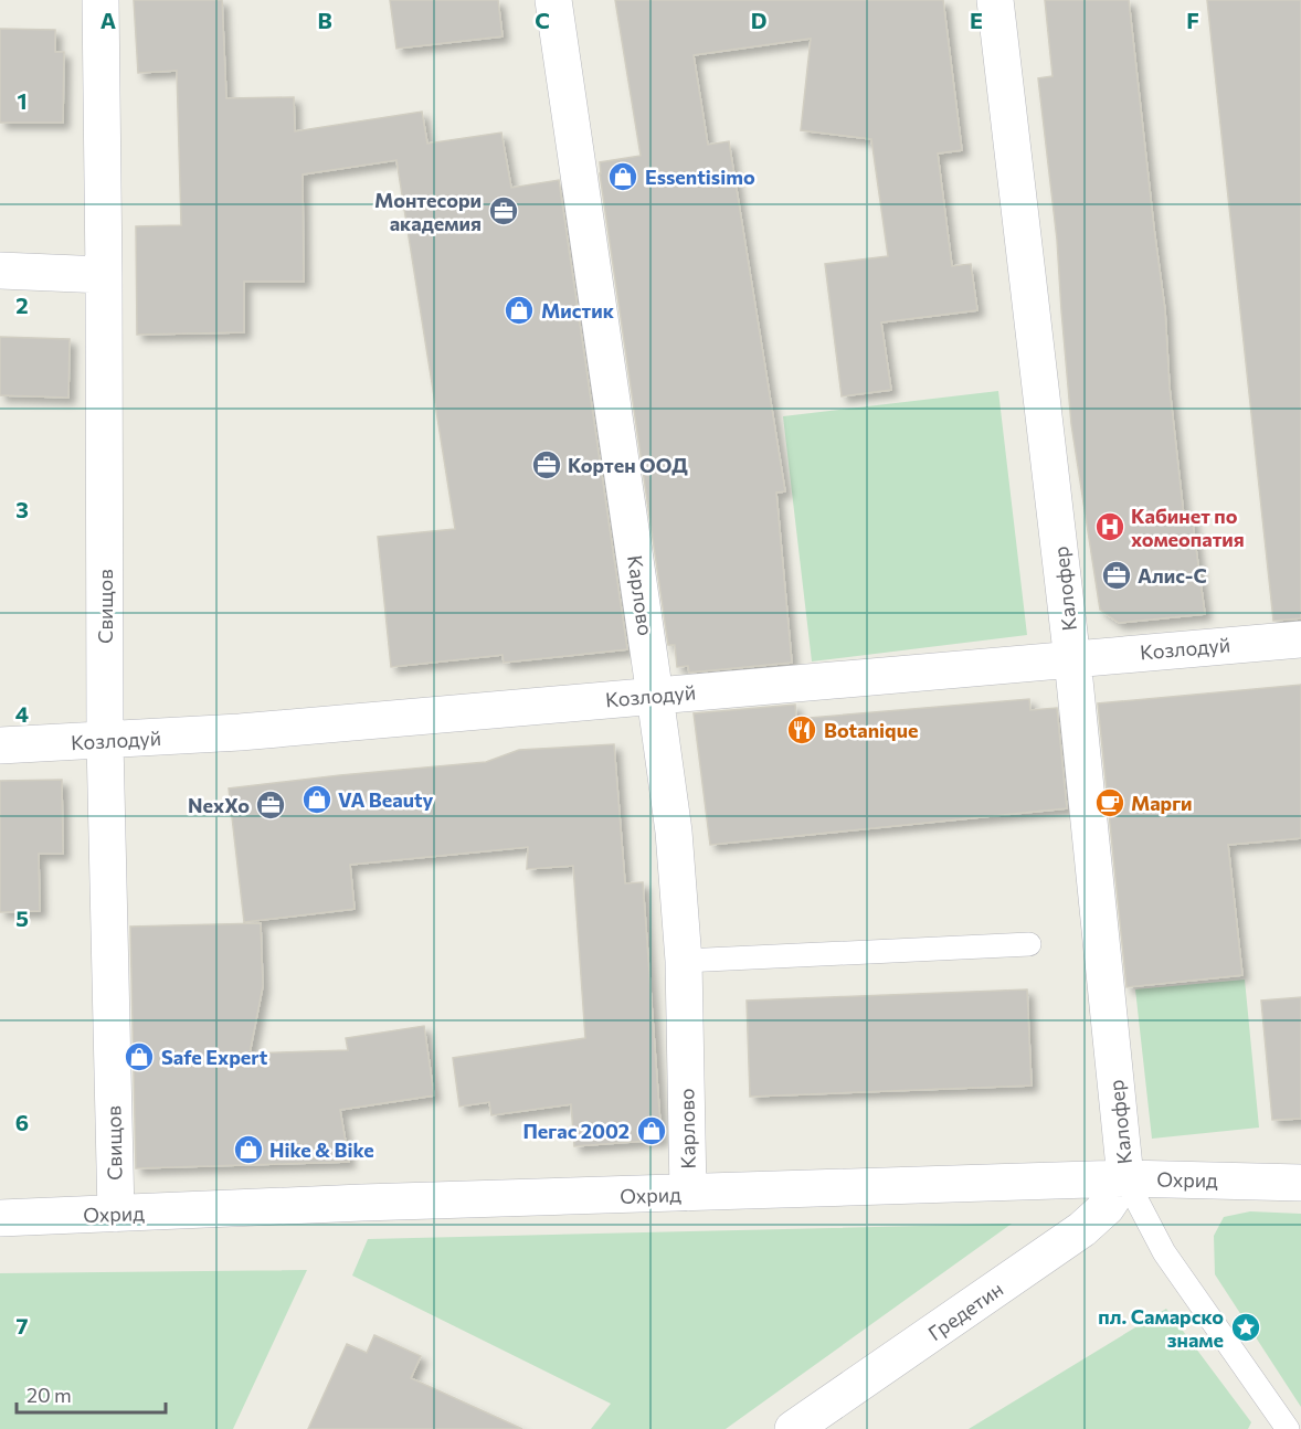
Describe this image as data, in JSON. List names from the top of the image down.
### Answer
{
  "streets": {
    "street": [
      "Калофер",
      "Карлово",
      "Свищов",
      "Козлодуй",
      "Охрид",
      "Гредетин"
    ]
  },
  "crossings": [
    ["Калофер", "Козлодуй"],
    ["Калофер", "Охрид"],
    ["Калофер", "Гредетин"],
    ["Карлово", "Козлодуй"],
    ["Карлово", "Охрид"],
    ["Свищов", "Козлодуй"],
    ["Свищов", "Охрид"],
    ["Охрид", "Гредетин"]
  ],
  "places": {
    "shop": [
      "Essentisimo",
      "Мистик",
      "VA Beauty",
      "Safe Expert",
      "Пегас 2002",
      "Hike & Bike"
    ],
    "office": [
      "Монтесори академия",
      "Кортен ООД",
      "Алис-С",
      "NexXo"
    ],
    "hospital": ["Кабинет по хомеопатия"],
    "restaurant": ["Botanique"],
    "cafe": ["Марги"],
    "place": ["пл. Самарско знаме"]
  },
  "scale_bar": "20 m",
  "grid": {
    "columns": [
      "A",
      "B",
      "C",
      "D",
      "E",
      "F"
    ],
    "rows": [
      "1",
      "2",
      "3",
      "4",
      "5",
      "6",
      "7"
    ]
  }
}
